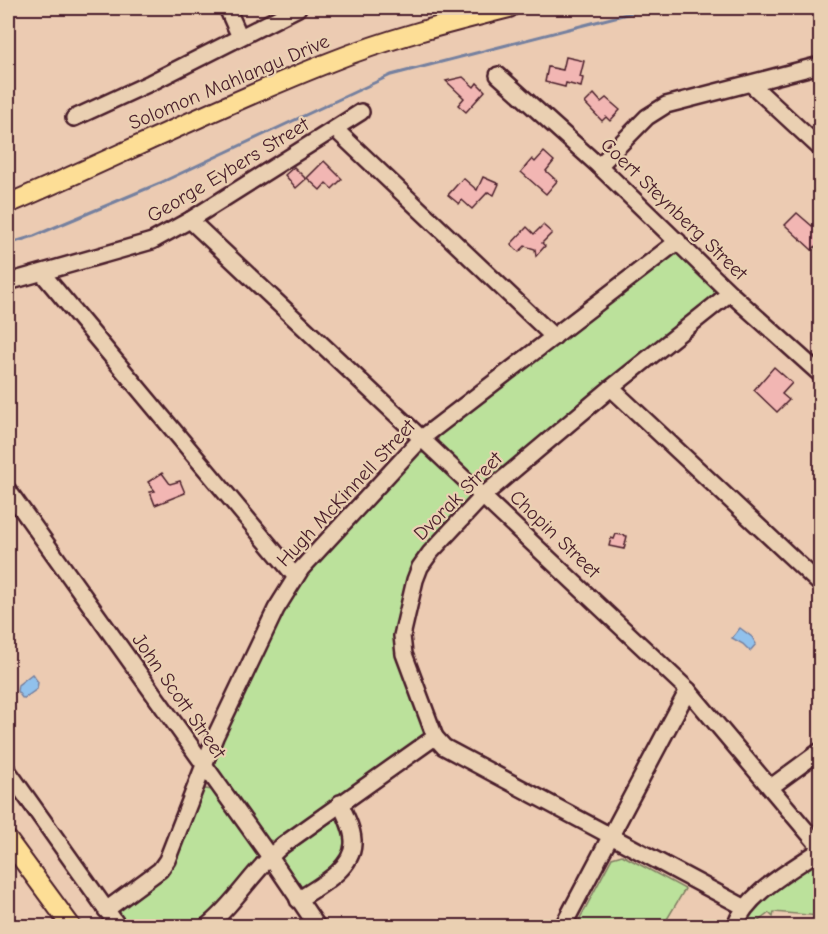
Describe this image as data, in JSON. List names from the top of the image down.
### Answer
{
  "streets": {
    "main road": ["Solomon Mahlangu Drive"],
    "street": [
      "George Eybers Street",
      "Coert Steynberg Street",
      "Hugh McKinnell Street",
      "Dvorak Street",
      "Chopin Street",
      "John Scott Street"
    ]
  },
  "crossings": [
    ["George Eybers Street", "Chopin Street"],
    ["Coert Steynberg Street", "Hugh McKinnell Street"],
    ["Coert Steynberg Street", "Dvorak Street"],
    ["Hugh McKinnell Street", "Chopin Street"],
    ["Hugh McKinnell Street", "John Scott Street"],
    ["Dvorak Street", "Chopin Street"]
  ]
}
